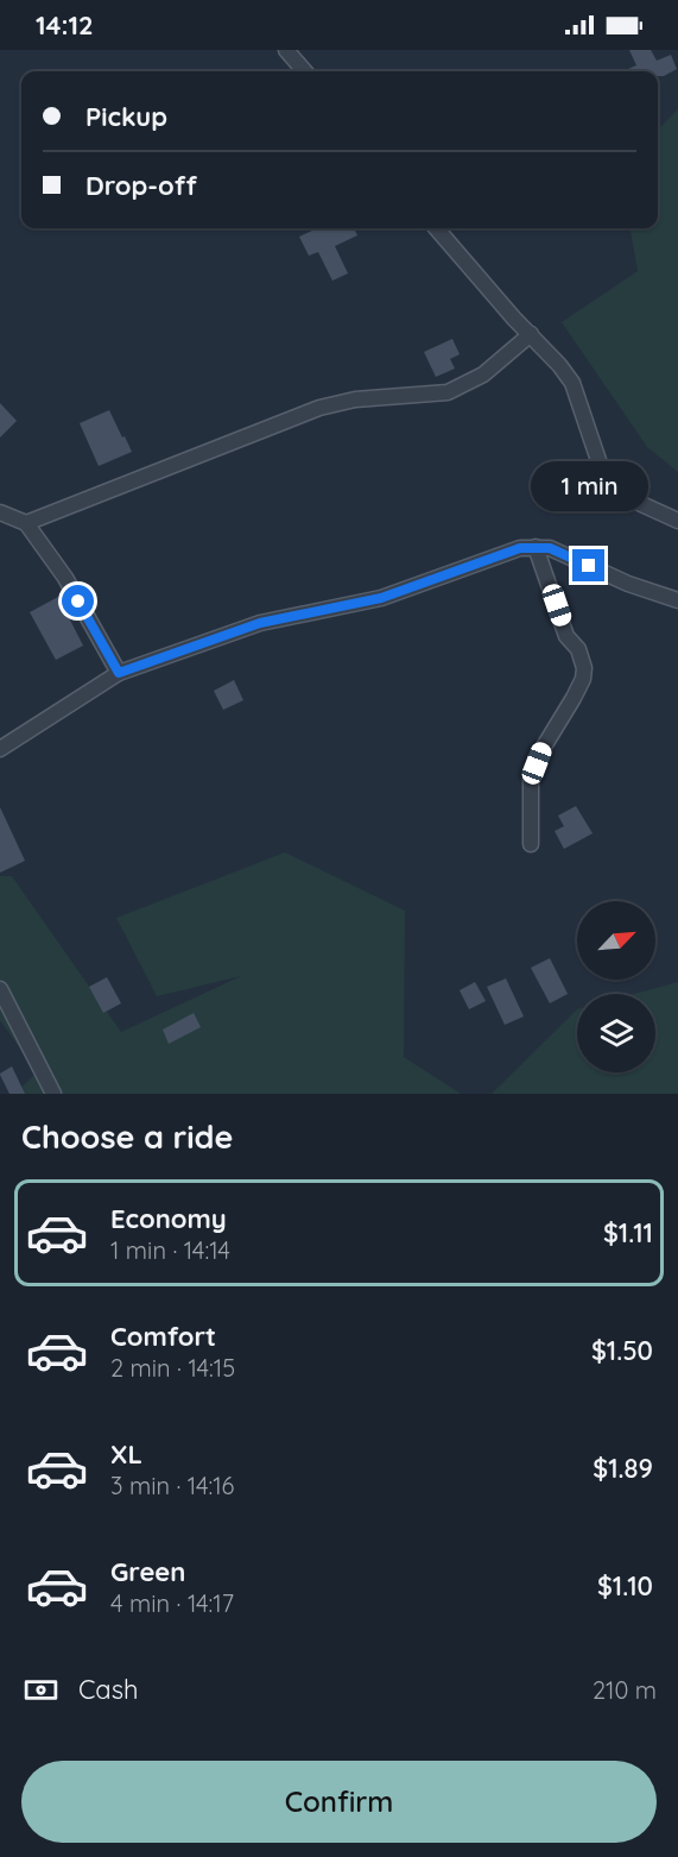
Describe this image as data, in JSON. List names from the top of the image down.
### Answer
{
  "north": "top right",
  "page": {
    "status": "14:12",
    "banner": ["Pickup", "Drop-off"],
    "bubble": "1 min",
    "heading": "Choose a ride",
    "list": [
      {
        "name": "Economy",
        "note": "1 min · 14:14",
        "value": "$1.11"
      },
      {
        "name": "Comfort",
        "note": "2 min · 14:15",
        "value": "$1.50"
      },
      {
        "name": "XL",
        "note": "3 min · 14:16",
        "value": "$1.89"
      },
      {
        "name": "Green",
        "note": "4 min · 14:17",
        "value": "$1.10"
      }
    ],
    "pay": ["Cash", "210 m"],
    "buttons": "Confirm"
  }
}
